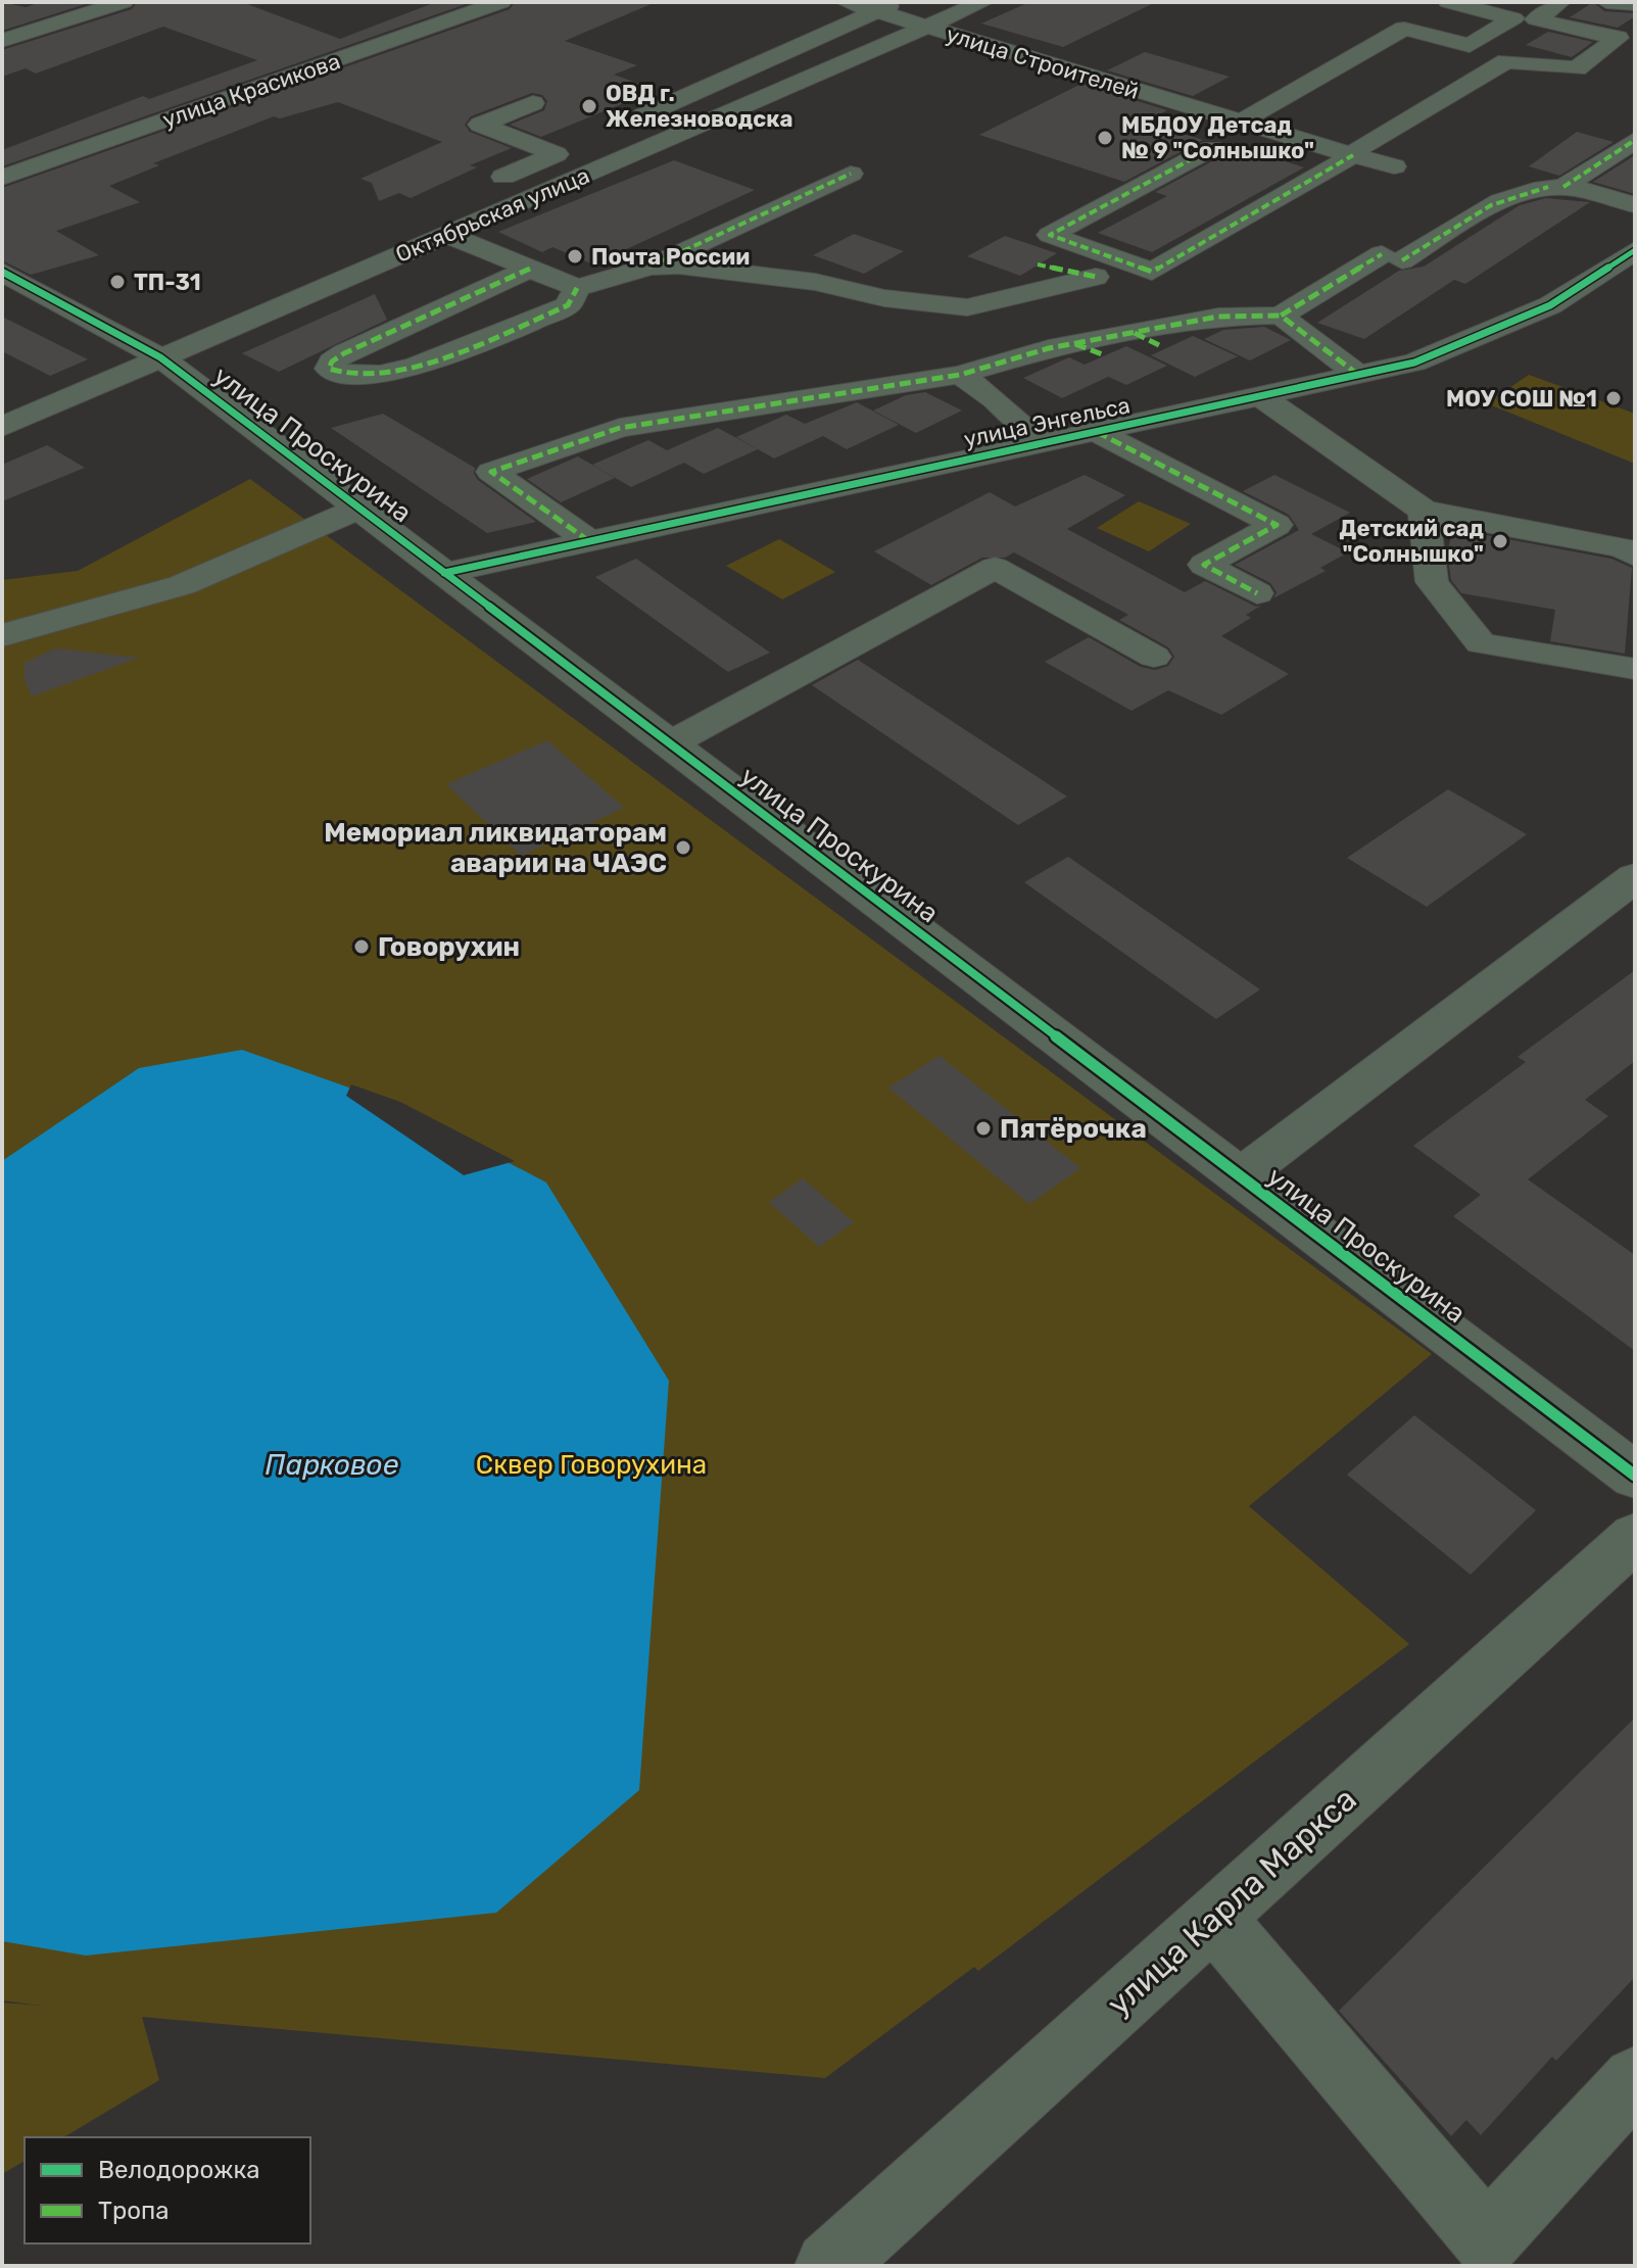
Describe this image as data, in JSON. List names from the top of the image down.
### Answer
{
  "streets": {
    "street": [
      "улица Строителей",
      "улица Красикова",
      "Октябрьская улица",
      "улица Энгельса",
      "улица Проскурина",
      "улица Карла Маркса"
    ]
  },
  "crossings": [
    ["улица Строителей", "Октябрьская улица"],
    ["Октябрьская улица", "улица Проскурина"],
    ["улица Энгельса", "улица Проскурина"]
  ],
  "water": ["Парковое"],
  "parks": ["Сквер Говорухина"],
  "places": [
    "ОВД г. Железноводска",
    "МБДОУ Детсад № 9 \"Солнышко\"",
    "Почта России",
    "ТП-31",
    "МОУ СОШ №1",
    "Детский сад \"Солнышко\"",
    "Мемориал ликвидаторам аварии на ЧАЭС",
    "Говорухин",
    "Пятёрочка"
  ],
  "legend": ["Велодорожка", "Тропа"]
}
